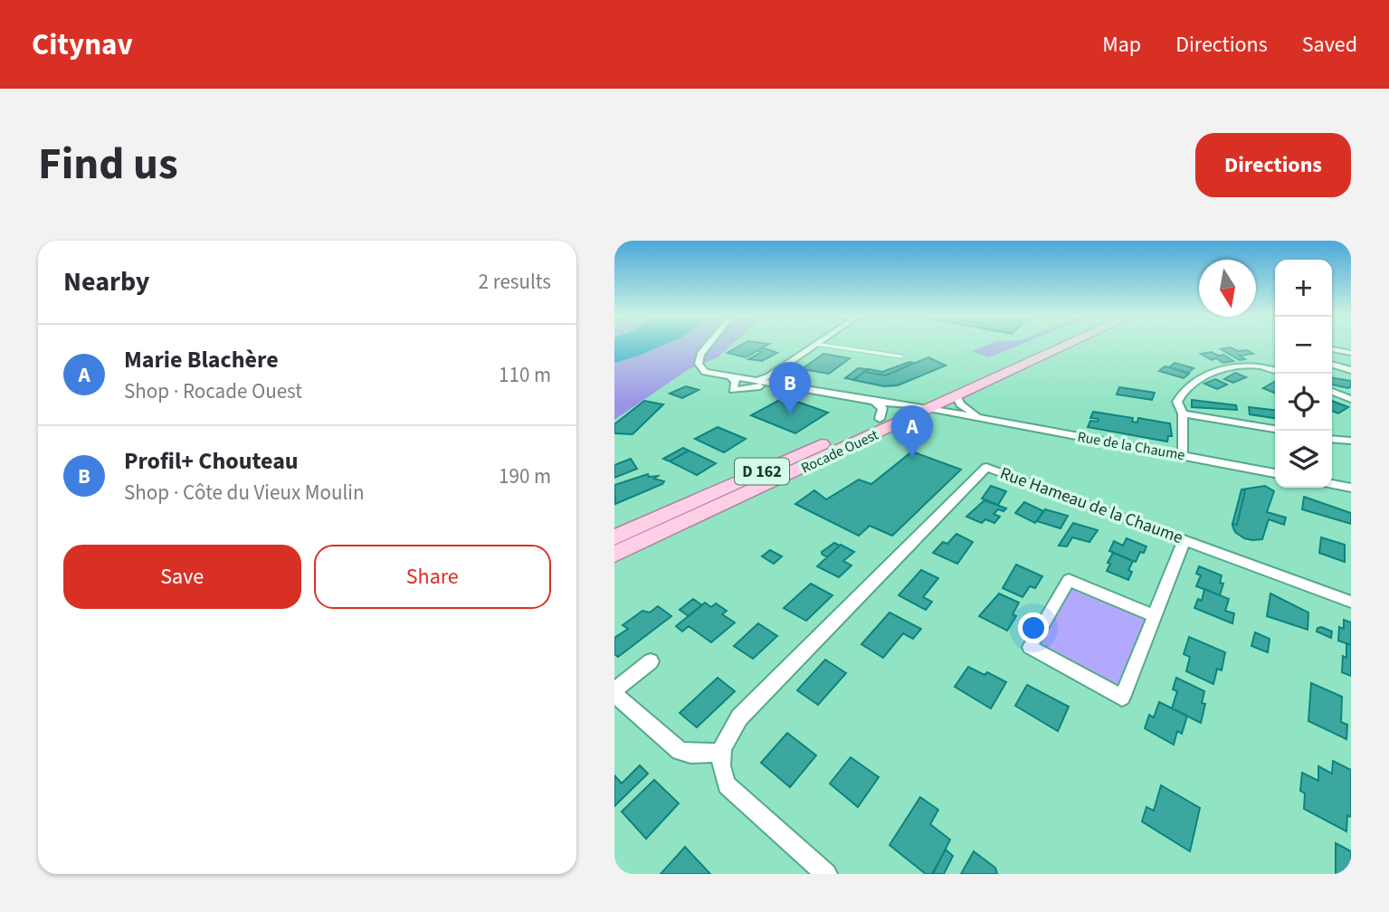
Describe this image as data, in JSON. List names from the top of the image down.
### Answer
{
  "streets": {
    "main road": ["Rocade Ouest", "D 162"],
    "street": ["Rue de la Chaume", "Rue Hameau de la Chaume"]
  },
  "crossings": [
    ["Rue de la Chaume", "Rocade Ouest"]
  ],
  "north": "bottom",
  "page": {
    "header": "Citynav",
    "nav": ["Map", "Directions", "Saved"],
    "title": "Find us",
    "buttons": [
      "Directions",
      ["Save", "Share"]
    ],
    "heading": ["Nearby", "2 results"],
    "map_buttons": ["+", "−"],
    "list": [
      {
        "mark": "A",
        "name": "Marie Blachère",
        "note": "Shop · Rocade Ouest",
        "value": "110 m"
      },
      {
        "mark": "B",
        "name": "Profil+ Chouteau",
        "note": "Shop · Côte du Vieux Moulin",
        "value": "190 m"
      }
    ],
    "pins": ["B", "A"]
  }
}
